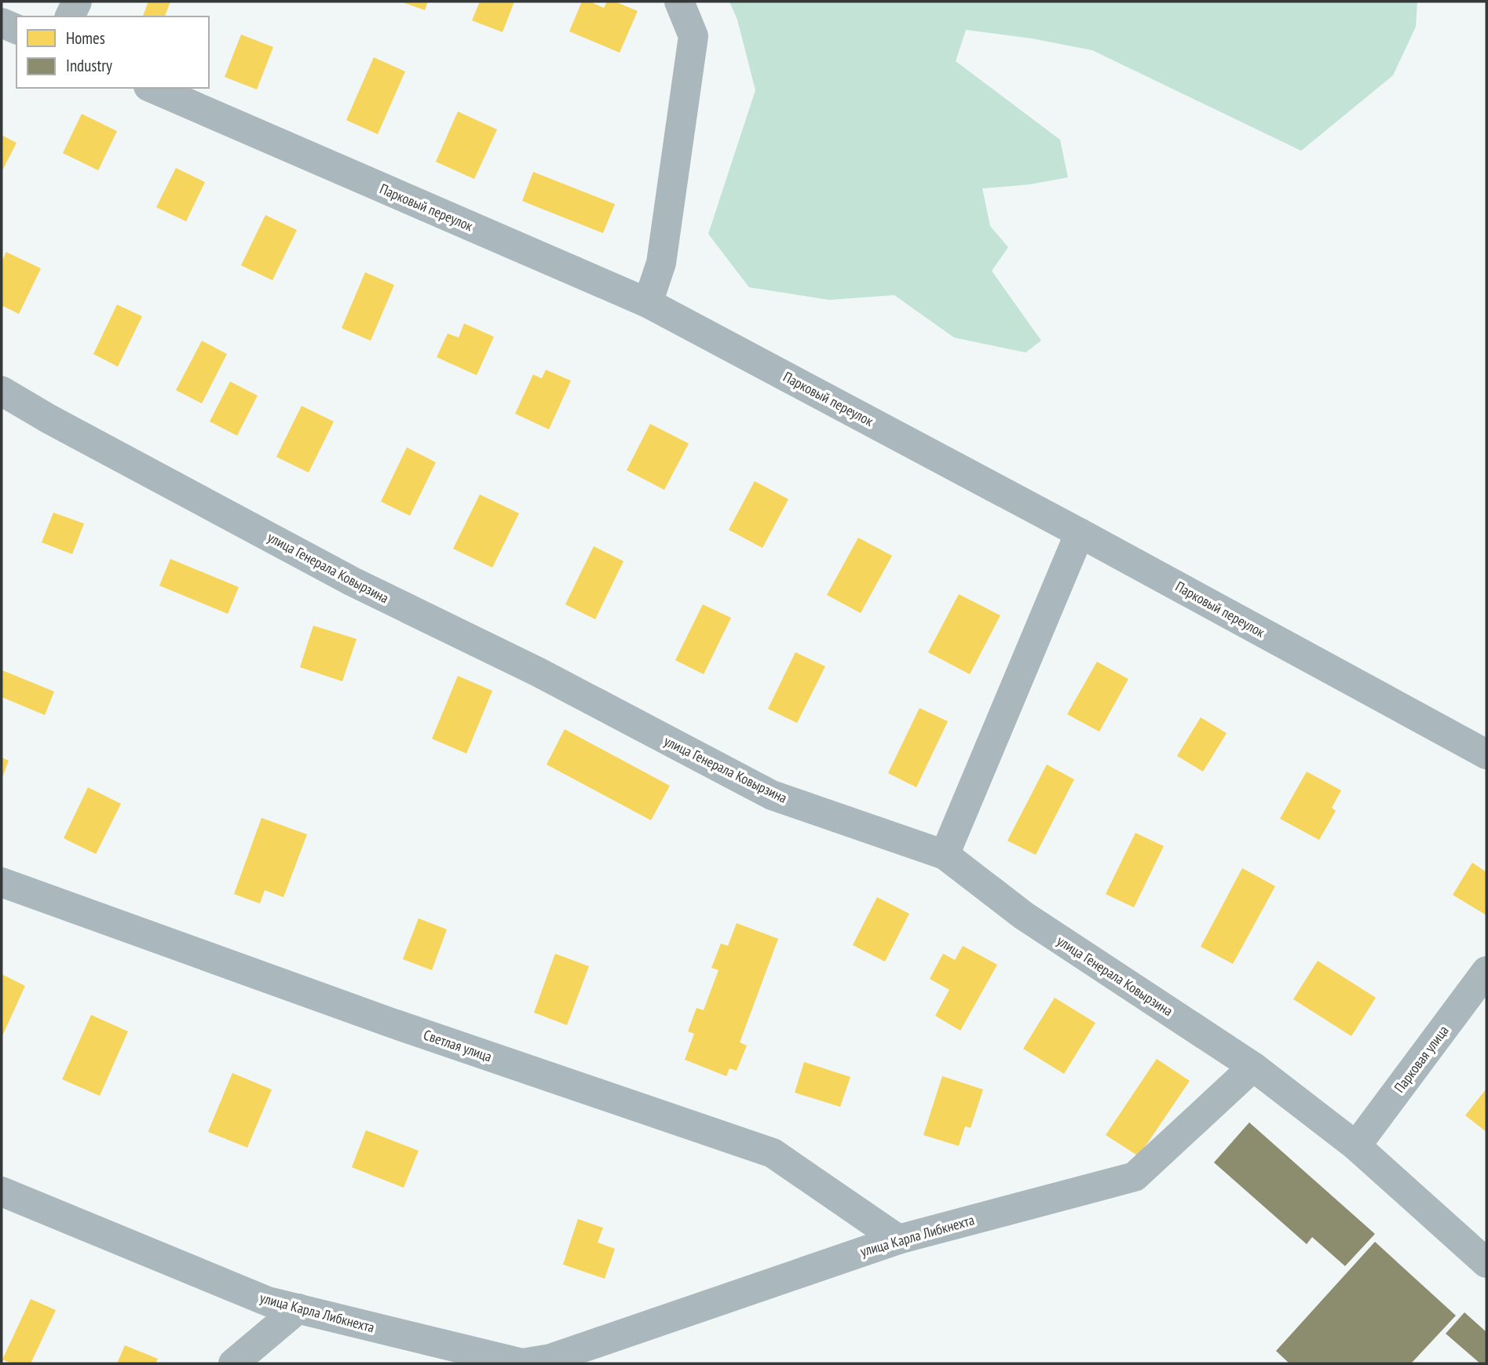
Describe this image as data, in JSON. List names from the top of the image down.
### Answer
{
  "streets": {
    "street": [
      "Парковый переулок",
      "улица Генерала Ковырзина",
      "Светлая улица",
      "Парковая улица",
      "улица Карла Либкнехта"
    ]
  },
  "crossings": [
    ["улица Генерала Ковырзина", "Парковая улица"],
    ["улица Генерала Ковырзина", "улица Карла Либкнехта"],
    ["Светлая улица", "улица Карла Либкнехта"]
  ],
  "legend": ["Homes", "Industry"]
}
